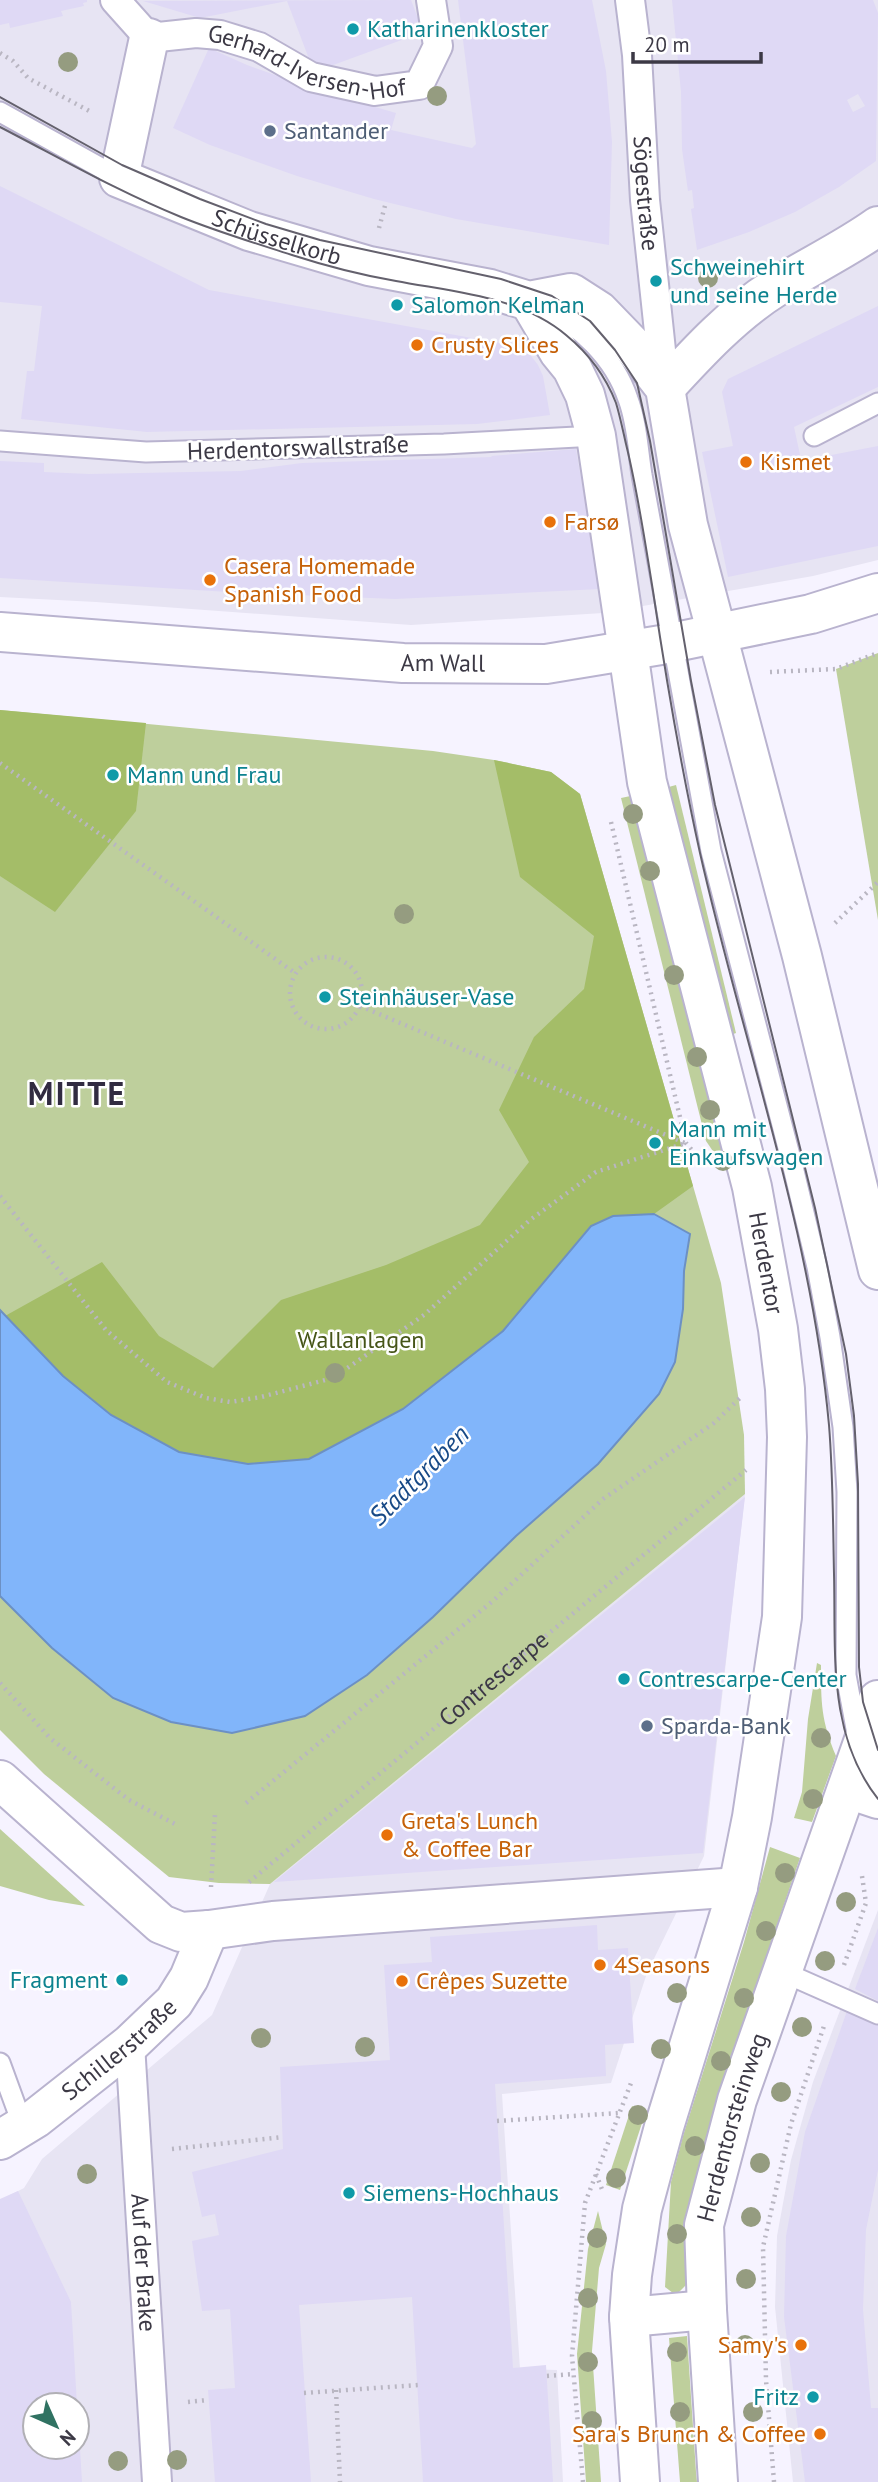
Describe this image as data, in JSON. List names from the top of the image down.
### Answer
{
  "streets": {
    "main road": [
      "Sögestraße",
      "Schüsselkorb",
      "Am Wall",
      "Herdentor",
      "Schillerstraße",
      "Herdentorsteinweg"
    ],
    "street": ["Gerhard-Iversen-Hof", "Auf der Brake"],
    "lane": ["Herdentorswallstraße"],
    "path": ["Contrescarpe"]
  },
  "crossings": [
    ["Sögestraße", "Schüsselkorb"],
    ["Sögestraße", "Am Wall"],
    ["Am Wall", "Herdentor"],
    ["Herdentor", "Contrescarpe"],
    ["Contrescarpe", "Schillerstraße"],
    ["Schillerstraße", "Auf der Brake"]
  ],
  "districts": ["MITTE"],
  "water": ["Stadtgraben"],
  "parks": ["Wallanlagen"],
  "places": [
    "Katharinenkloster",
    "Santander",
    "Schweinehirt und seine Herde",
    "Salomon Kelman",
    "Crusty Slices",
    "Kismet",
    "Farsø",
    "Casera Homemade Spanish Food",
    "Mann und Frau",
    "Steinhäuser-Vase",
    "Mann mit Einkaufswagen",
    "Contrescarpe-Center",
    "Sparda-Bank",
    "Greta's Lunch & Coffee Bar",
    "4Seasons",
    "Fragment",
    "Crêpes Suzette",
    "Siemens-Hochhaus",
    "Samy's",
    "Fritz",
    "Sara's Brunch & Coffee"
  ],
  "scale_bar": "20 m",
  "north": "bottom right"
}
